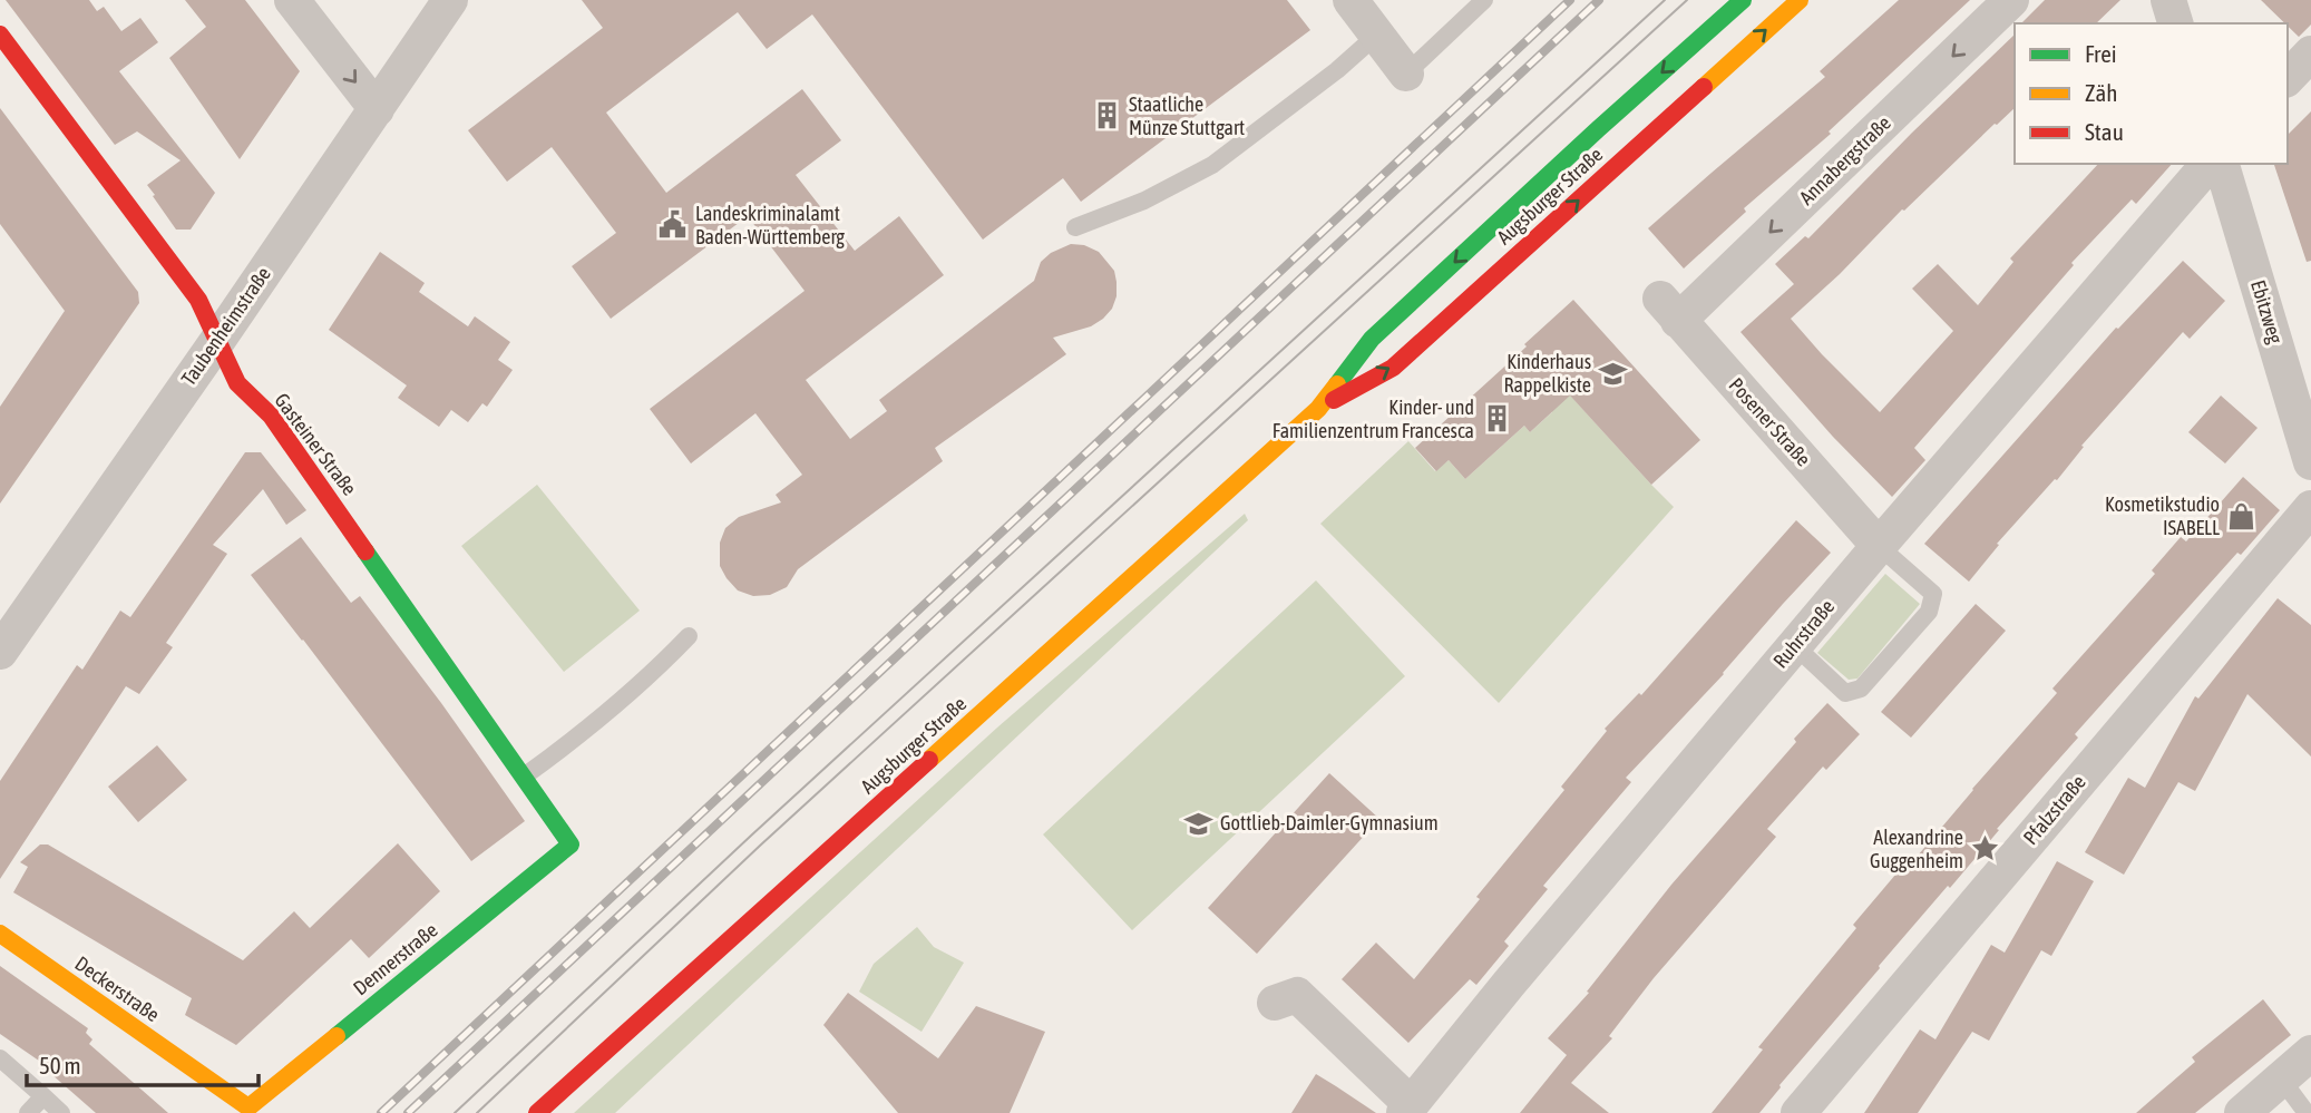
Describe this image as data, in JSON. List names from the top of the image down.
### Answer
{
  "streets": {
    "main road": [
      "Augsburger Straße",
      "Gasteiner Straße",
      "Dennerstraße",
      "Deckerstraße"
    ],
    "street": [
      "Annabergstraße",
      "Ebitzweg",
      "Taubenheimstraße",
      "Posener Straße",
      "Ruhrstraße",
      "Pfalzstraße"
    ]
  },
  "crossings": [
    ["Annabergstraße", "Posener Straße"],
    ["Taubenheimstraße", "Gasteiner Straße"],
    ["Posener Straße", "Ruhrstraße"],
    ["Gasteiner Straße", "Dennerstraße"],
    ["Dennerstraße", "Deckerstraße"]
  ],
  "one_way": ["Annabergstraße"],
  "places": {
    "building": ["Staatliche Münze Stuttgart", "Kinder- und Familienzentrum Francesca"],
    "public building": ["Landeskriminalamt Baden-Württemberg"],
    "school or university": ["Kinderhaus Rappelkiste", "Gottlieb-Daimler-Gymnasium"],
    "shop": ["Kosmetikstudio ISABELL"],
    "place": ["Alexandrine Guggenheim"]
  },
  "legend": ["Frei", "Zäh", "Stau"],
  "scale_bar": "50 m"
}
